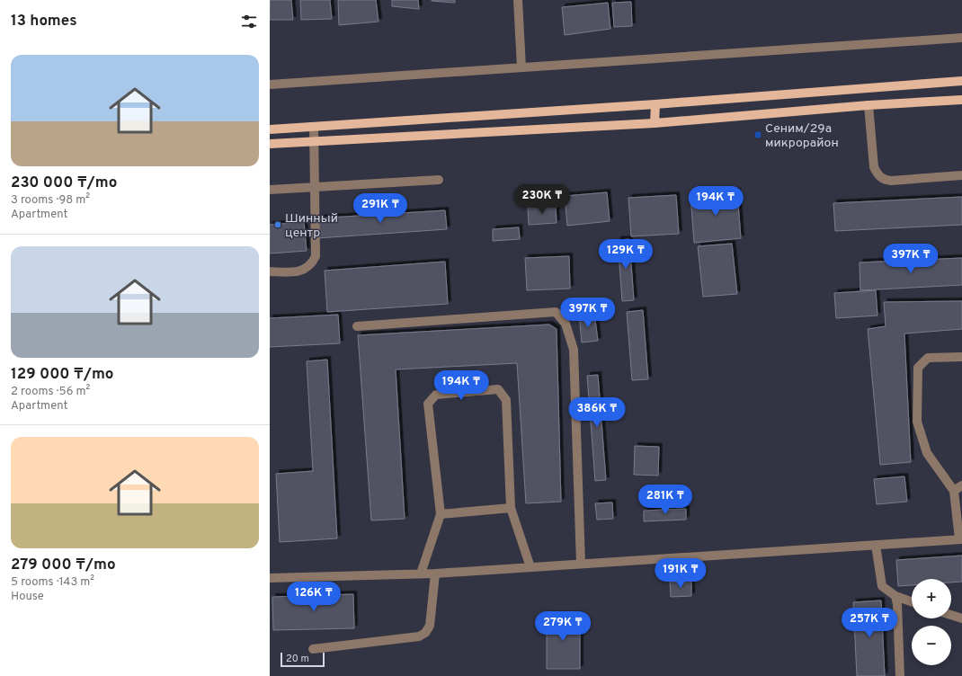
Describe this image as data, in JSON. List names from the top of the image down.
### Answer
{
  "places": {
    "transit": ["Сеним/29а микрорайон"],
    "other": ["Шинный центр"]
  },
  "scale_bar": "20 m",
  "page": {
    "heading": "13 homes",
    "list": [
      {
        "name": "230 000 ₸/mo",
        "note": "3 rooms · 98 m² · Apartment"
      },
      {
        "name": "129 000 ₸/mo",
        "note": "2 rooms · 56 m² · Apartment"
      },
      {
        "name": "279 000 ₸/mo",
        "note": "5 rooms · 143 m² · House"
      }
    ],
    "price": [
      "230K ₸",
      "194K ₸",
      "291K ₸",
      "129K ₸",
      "397K ₸",
      "397K ₸",
      "194K ₸",
      "386K ₸",
      "281K ₸",
      "191K ₸",
      "126K ₸",
      "257K ₸",
      "279K ₸"
    ],
    "map_buttons": ["+", "−"],
    "scale": "20 m"
  }
}
